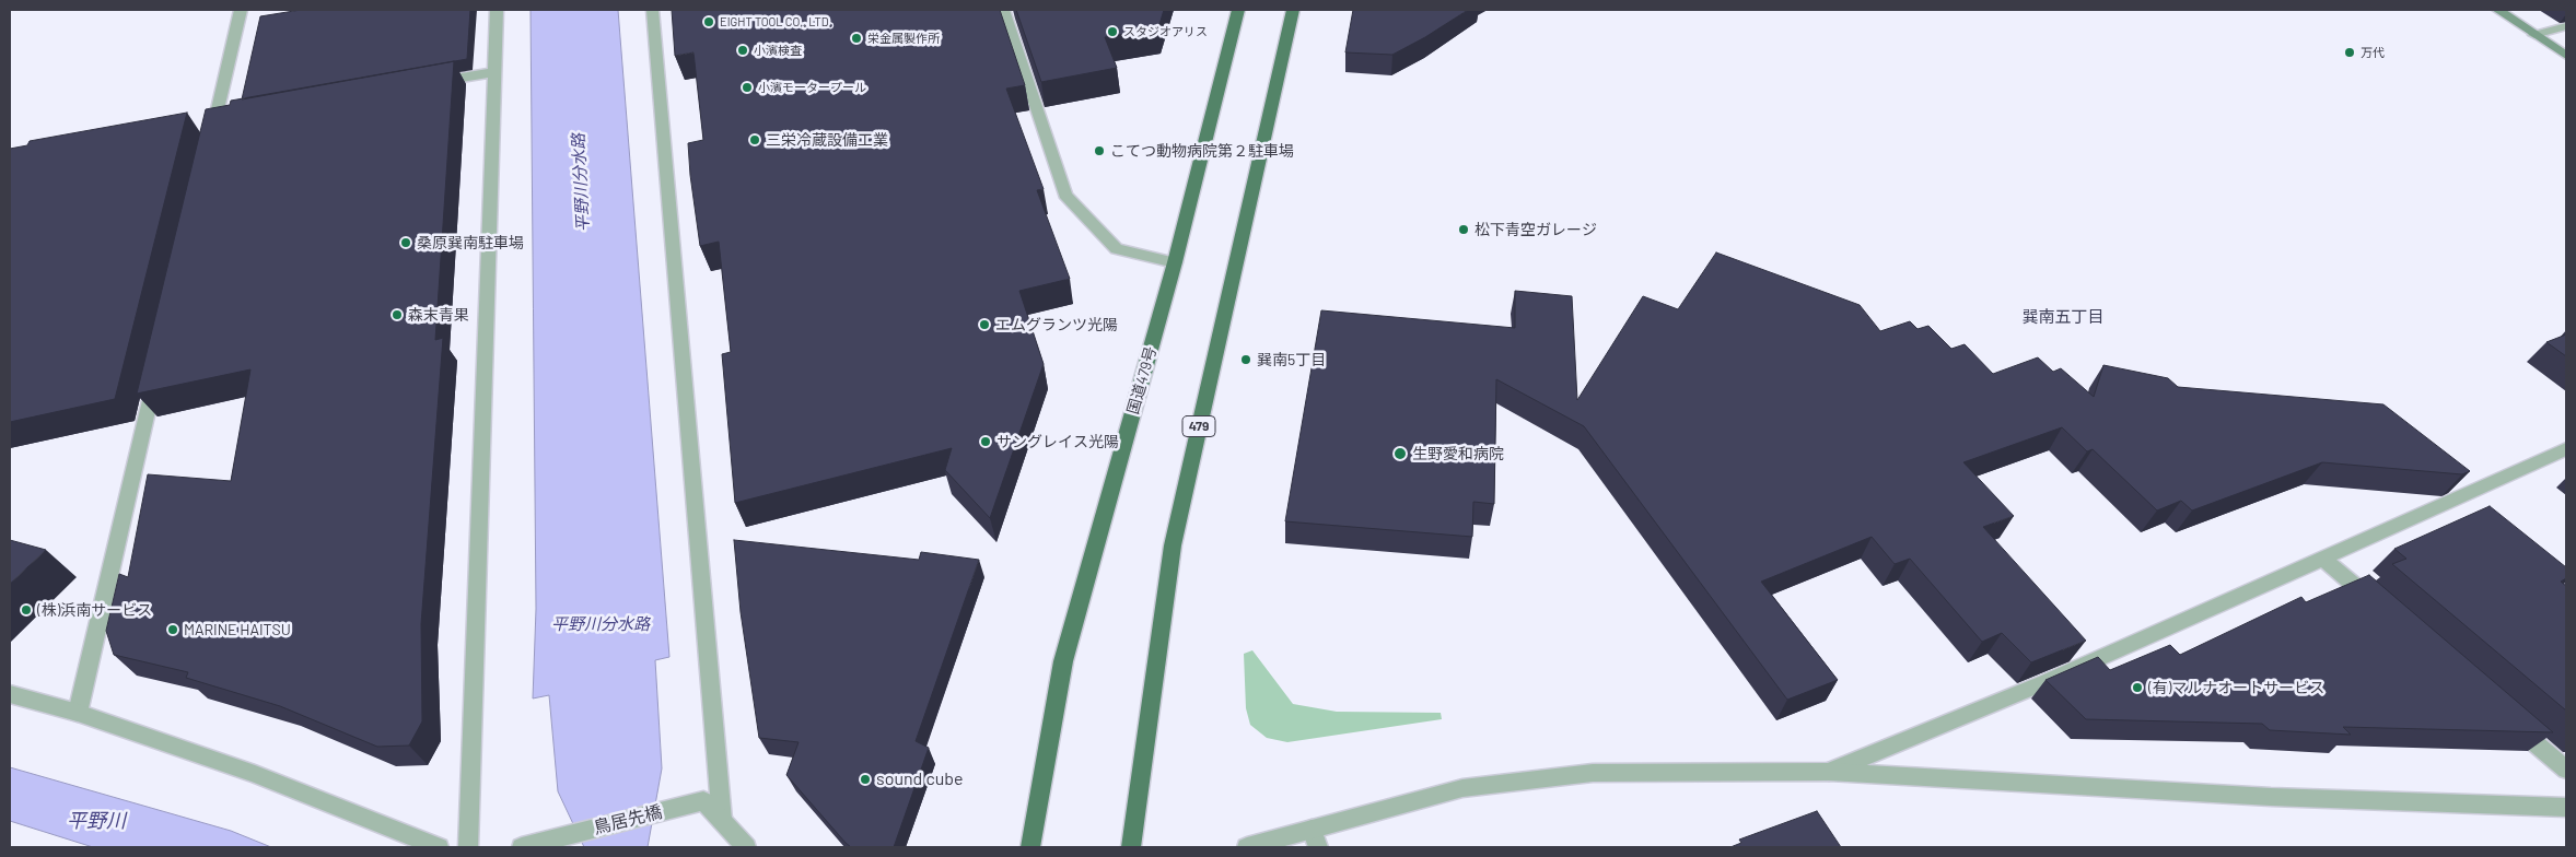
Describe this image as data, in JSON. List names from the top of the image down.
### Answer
{
  "streets": {
    "highway": ["国道479号", "479"],
    "street": ["鳥居先橋"]
  },
  "districts": ["巽南五丁目"],
  "water": ["平野川分水路", "平野川"],
  "places": [
    "EIGHT TOOL CO., LTD.",
    "スタジオアリス",
    "栄金属製作所",
    "小濱検査",
    "万代",
    "小濱モータープール",
    "三栄冷蔵設備工業",
    "こてつ動物病院第２駐車場",
    "松下青空ガレージ",
    "桑原巽南駐車場",
    "森末青果",
    "エムグランツ光陽",
    "巽南5丁目",
    "サングレイス光陽",
    "生野愛和病院",
    "(株)浜南サービス",
    "MARINE HAITSU",
    "(有)マルナオートサービス",
    "sound cube"
  ]
}
